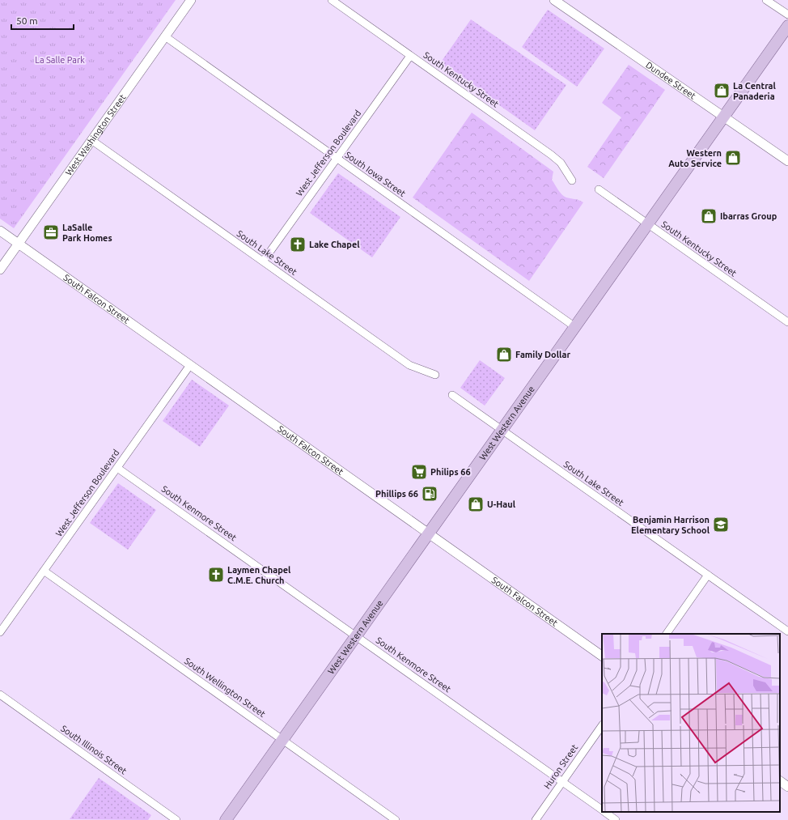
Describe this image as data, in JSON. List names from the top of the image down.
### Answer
{
  "streets": {
    "main road": ["West Western Avenue"],
    "street": [
      "South Kentucky Street",
      "Dundee Street",
      "West Washington Street",
      "West Jefferson Boulevard",
      "South Iowa Street",
      "South Lake Street",
      "South Falcon Street",
      "South Kenmore Street",
      "South Wellington Street",
      "South Illinois Street",
      "Huron Street"
    ]
  },
  "crossings": [
    ["South Kentucky Street", "West Jefferson Boulevard"],
    ["South Kentucky Street", "West Western Avenue"],
    ["Dundee Street", "West Western Avenue"],
    ["West Washington Street", "South Iowa Street"],
    ["West Washington Street", "South Lake Street"],
    ["West Washington Street", "South Falcon Street"],
    ["West Jefferson Boulevard", "South Iowa Street"],
    ["West Jefferson Boulevard", "South Lake Street"],
    ["West Jefferson Boulevard", "South Falcon Street"],
    ["West Jefferson Boulevard", "South Kenmore Street"],
    ["West Jefferson Boulevard", "South Wellington Street"],
    ["South Iowa Street", "West Western Avenue"],
    ["South Lake Street", "West Western Avenue"],
    ["South Falcon Street", "West Western Avenue"],
    ["West Western Avenue", "South Kenmore Street"],
    ["West Western Avenue", "South Wellington Street"],
    ["South Kenmore Street", "Huron Street"]
  ],
  "parks": ["La Salle Park"],
  "places": {
    "shop": [
      "La Central Panaderia",
      "Western Auto Service",
      "Ibarras Group",
      "Family Dollar",
      "U-Haul"
    ],
    "office": ["LaSalle Park Homes"],
    "church": ["Lake Chapel", "Laymen Chapel C.M.E. Church"],
    "supermarket": ["Philips 66"],
    "fuel station": ["Phillips 66"],
    "school or university": ["Benjamin Harrison Elementary School"]
  },
  "scale_bar": "50 m"
}
